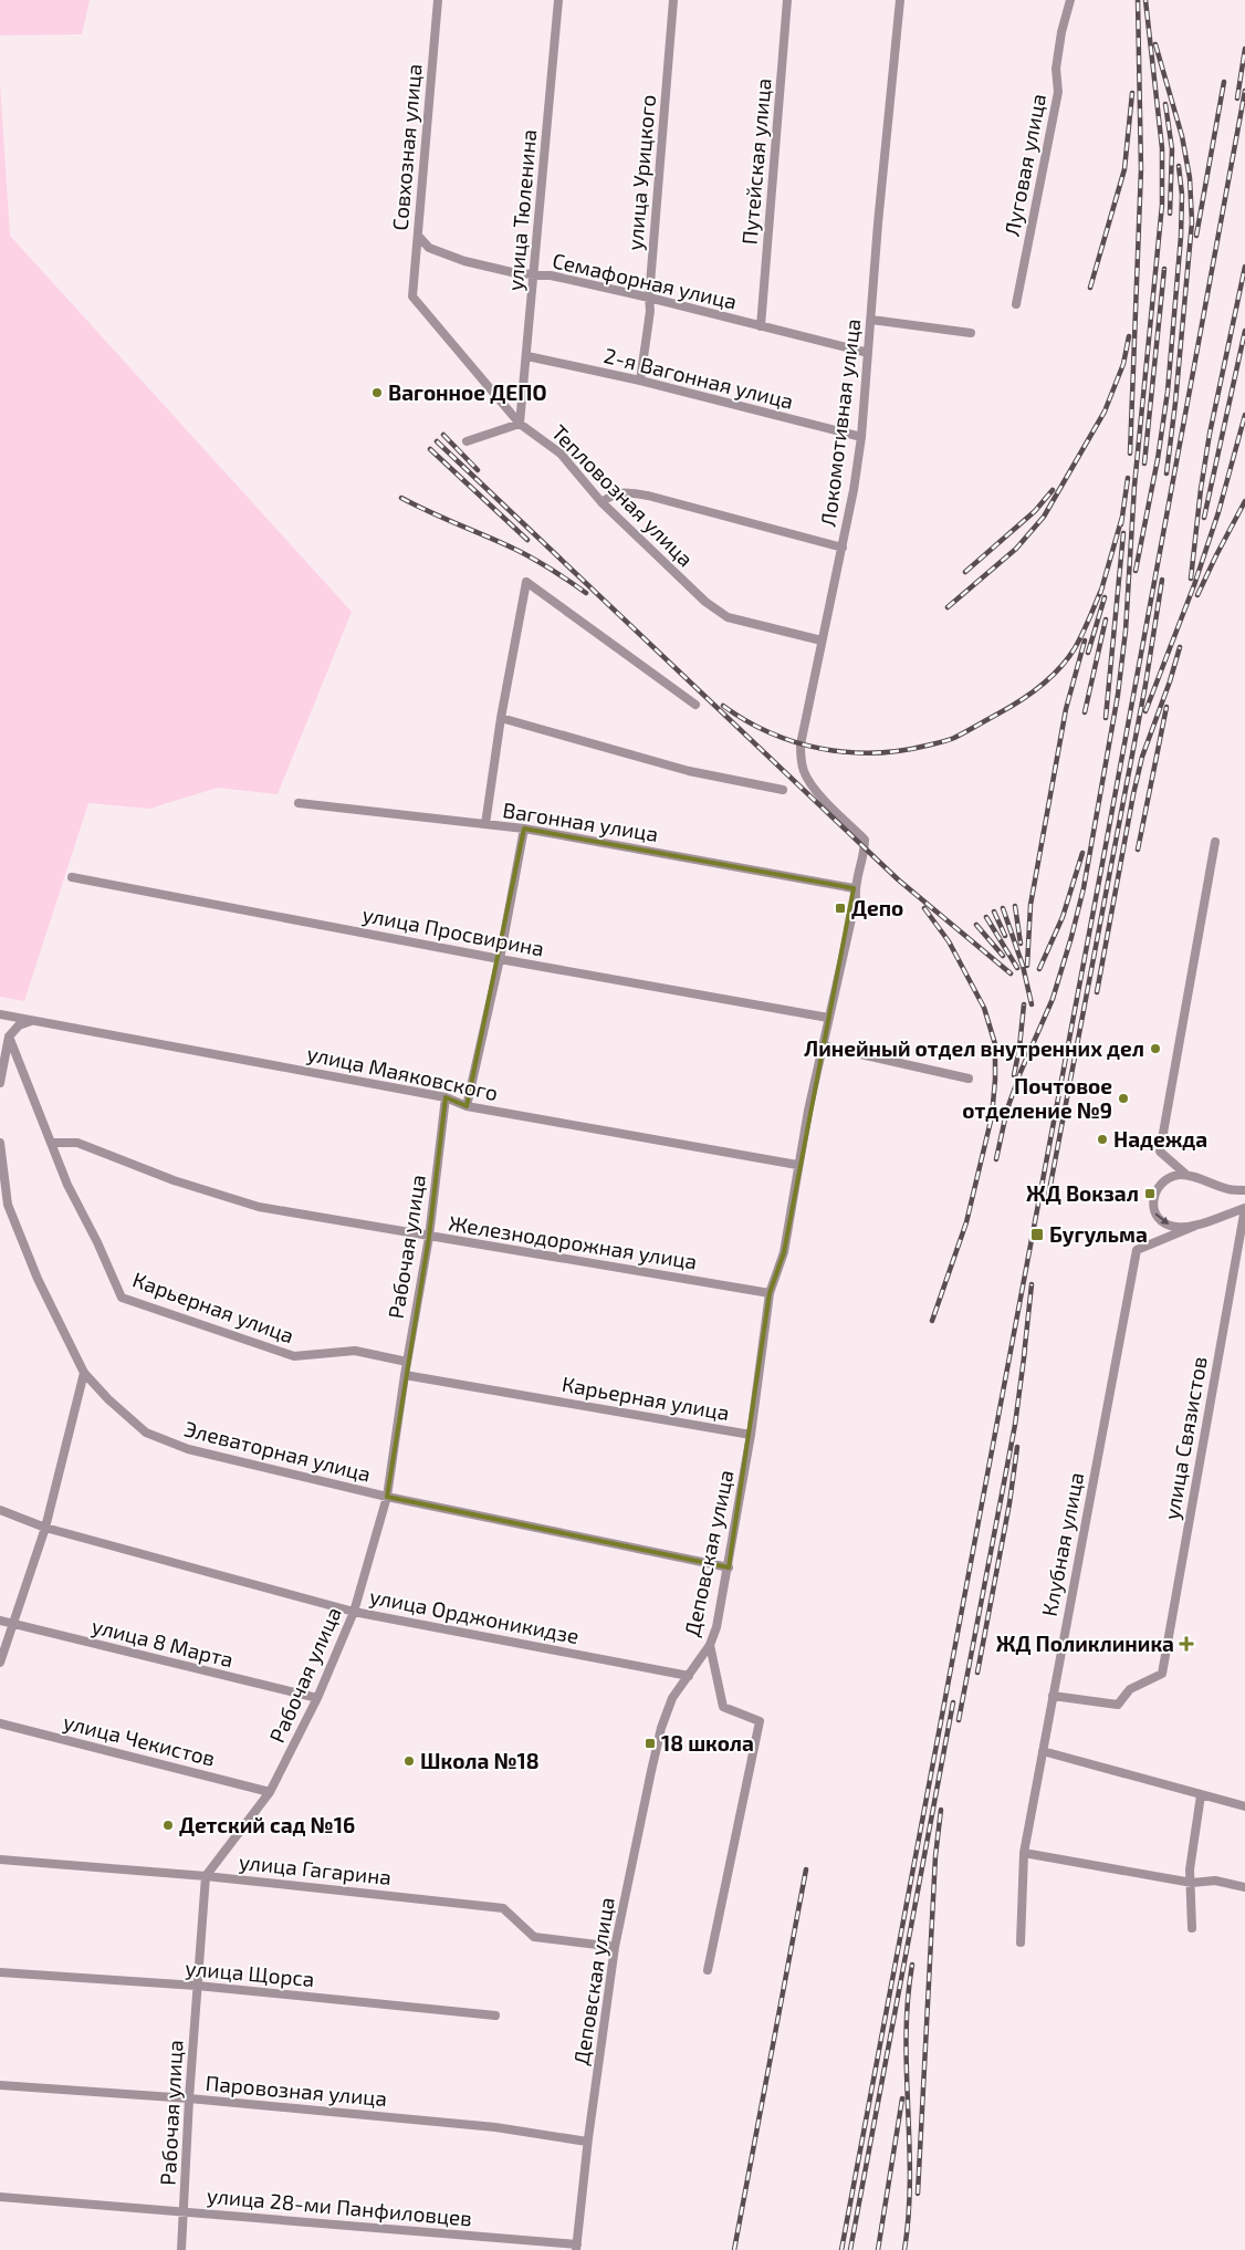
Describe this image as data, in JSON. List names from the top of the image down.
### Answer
{
  "streets": {
    "street": [
      "Совхозная улица",
      "Путейская улица",
      "Луговая улица",
      "улица Урицкого",
      "улица Тюленина",
      "Семафорная улица",
      "2-я Вагонная улица",
      "Локомотивная улица",
      "Тепловозная улица",
      "Вагонная улица",
      "улица Просвирина",
      "улица Маяковского",
      "Железнодорожная улица",
      "Рабочая улица",
      "Карьерная улица",
      "улица Связистов",
      "Элеваторная улица",
      "Клубная улица",
      "Деповская улица",
      "улица Орджоникидзе",
      "улица 8 Марта",
      "улица Чекистов",
      "улица Гагарина",
      "улица Щорса",
      "Паровозная улица",
      "улица 28-ми Панфиловцев"
    ]
  },
  "crossings": [
    ["Совхозная улица", "Семафорная улица"],
    ["Совхозная улица", "Тепловозная улица"],
    ["Путейская улица", "Семафорная улица"],
    ["улица Урицкого", "Семафорная улица"],
    ["улица Урицкого", "2-я Вагонная улица"],
    ["улица Тюленина", "Семафорная улица"],
    ["улица Тюленина", "2-я Вагонная улица"],
    ["улица Тюленина", "Тепловозная улица"],
    ["Семафорная улица", "Локомотивная улица"],
    ["2-я Вагонная улица", "Локомотивная улица"],
    ["Локомотивная улица", "Тепловозная улица"],
    ["Локомотивная улица", "Вагонная улица"],
    ["Локомотивная улица", "Деповская улица"],
    ["Вагонная улица", "Деповская улица"],
    ["улица Просвирина", "Деповская улица"],
    ["улица Маяковского", "Рабочая улица"],
    ["улица Маяковского", "Деповская улица"],
    ["Железнодорожная улица", "Рабочая улица"],
    ["Железнодорожная улица", "Карьерная улица"],
    ["Железнодорожная улица", "Деповская улица"],
    ["Рабочая улица", "Карьерная улица"],
    ["Рабочая улица", "Элеваторная улица"],
    ["Рабочая улица", "улица Орджоникидзе"],
    ["Рабочая улица", "улица 8 Марта"],
    ["Рабочая улица", "улица Чекистов"],
    ["Рабочая улица", "улица Гагарина"],
    ["Рабочая улица", "улица Щорса"],
    ["Рабочая улица", "Паровозная улица"],
    ["Рабочая улица", "улица 28-ми Панфиловцев"],
    ["Карьерная улица", "Деповская улица"],
    ["улица Связистов", "Клубная улица"],
    ["Элеваторная улица", "Деповская улица"],
    ["Деповская улица", "улица Орджоникидзе"],
    ["Деповская улица", "улица Гагарина"],
    ["Деповская улица", "Паровозная улица"],
    ["Деповская улица", "улица 28-ми Панфиловцев"]
  ],
  "places": {
    "other": [
      "Вагонное ДЕПО",
      "Линейный отдел внутренних дел",
      "Почтовое отделение №9",
      "Надежда",
      "Школа №18",
      "Детский сад №16"
    ],
    "transit": [
      "Депо",
      "ЖД Вокзал",
      "Бугульма",
      "18 школа"
    ],
    "health": ["ЖД Поликлиника"]
  }
}
